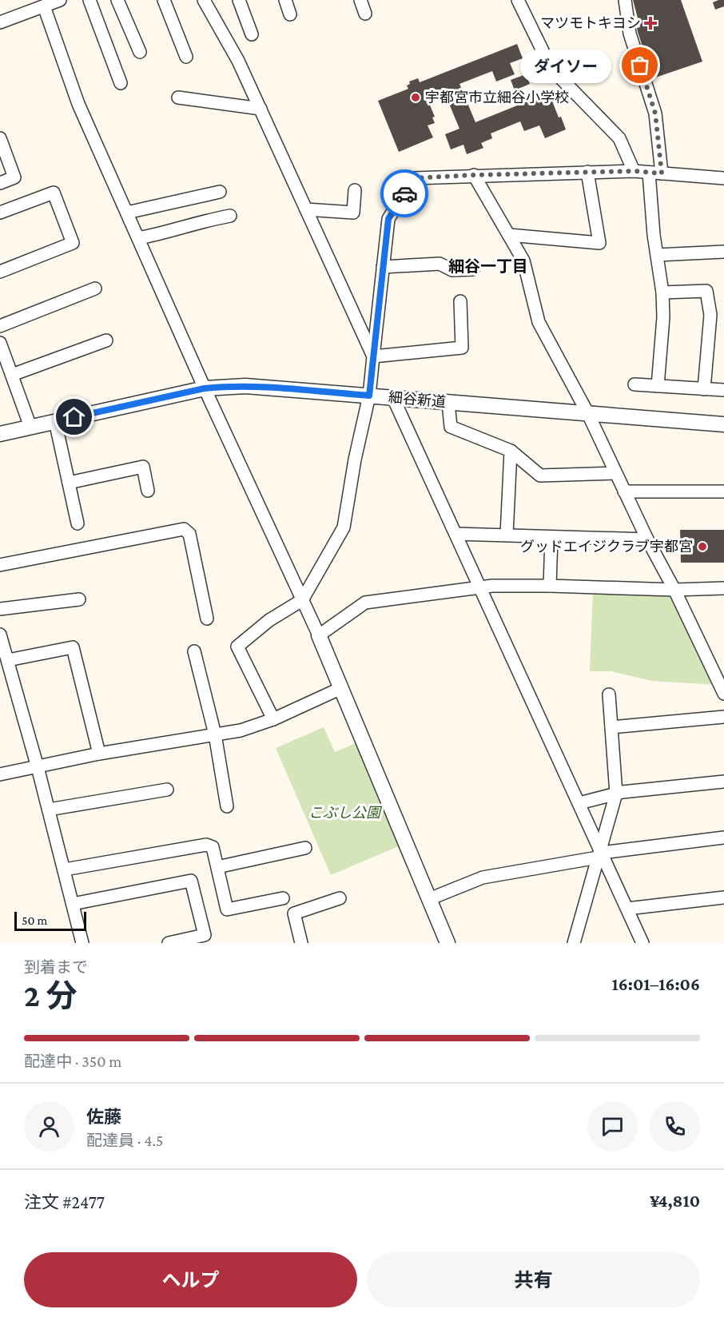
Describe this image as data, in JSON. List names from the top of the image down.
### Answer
{
  "streets": {
    "street": ["細谷新道"]
  },
  "districts": ["細谷一丁目"],
  "parks": ["こぶし公園"],
  "places": {
    "health": ["マツモトキヨシ"],
    "other": ["ダイソー", "宇都宮市立細谷小学校", "グッドエイジクラブ宇都宮"]
  },
  "scale_bar": "50 m",
  "page": {
    "bubble": "ダイソー",
    "scale": "50 m",
    "heading": ["2 分", "到着まで", "16:01–16:06"],
    "panel": [
      "佐藤",
      "配達員 · 4.5",
      "注文 #2477",
      "¥4,810"
    ],
    "bar": "配達中 · 350 m",
    "buttons": ["ヘルプ", "共有"]
  }
}
